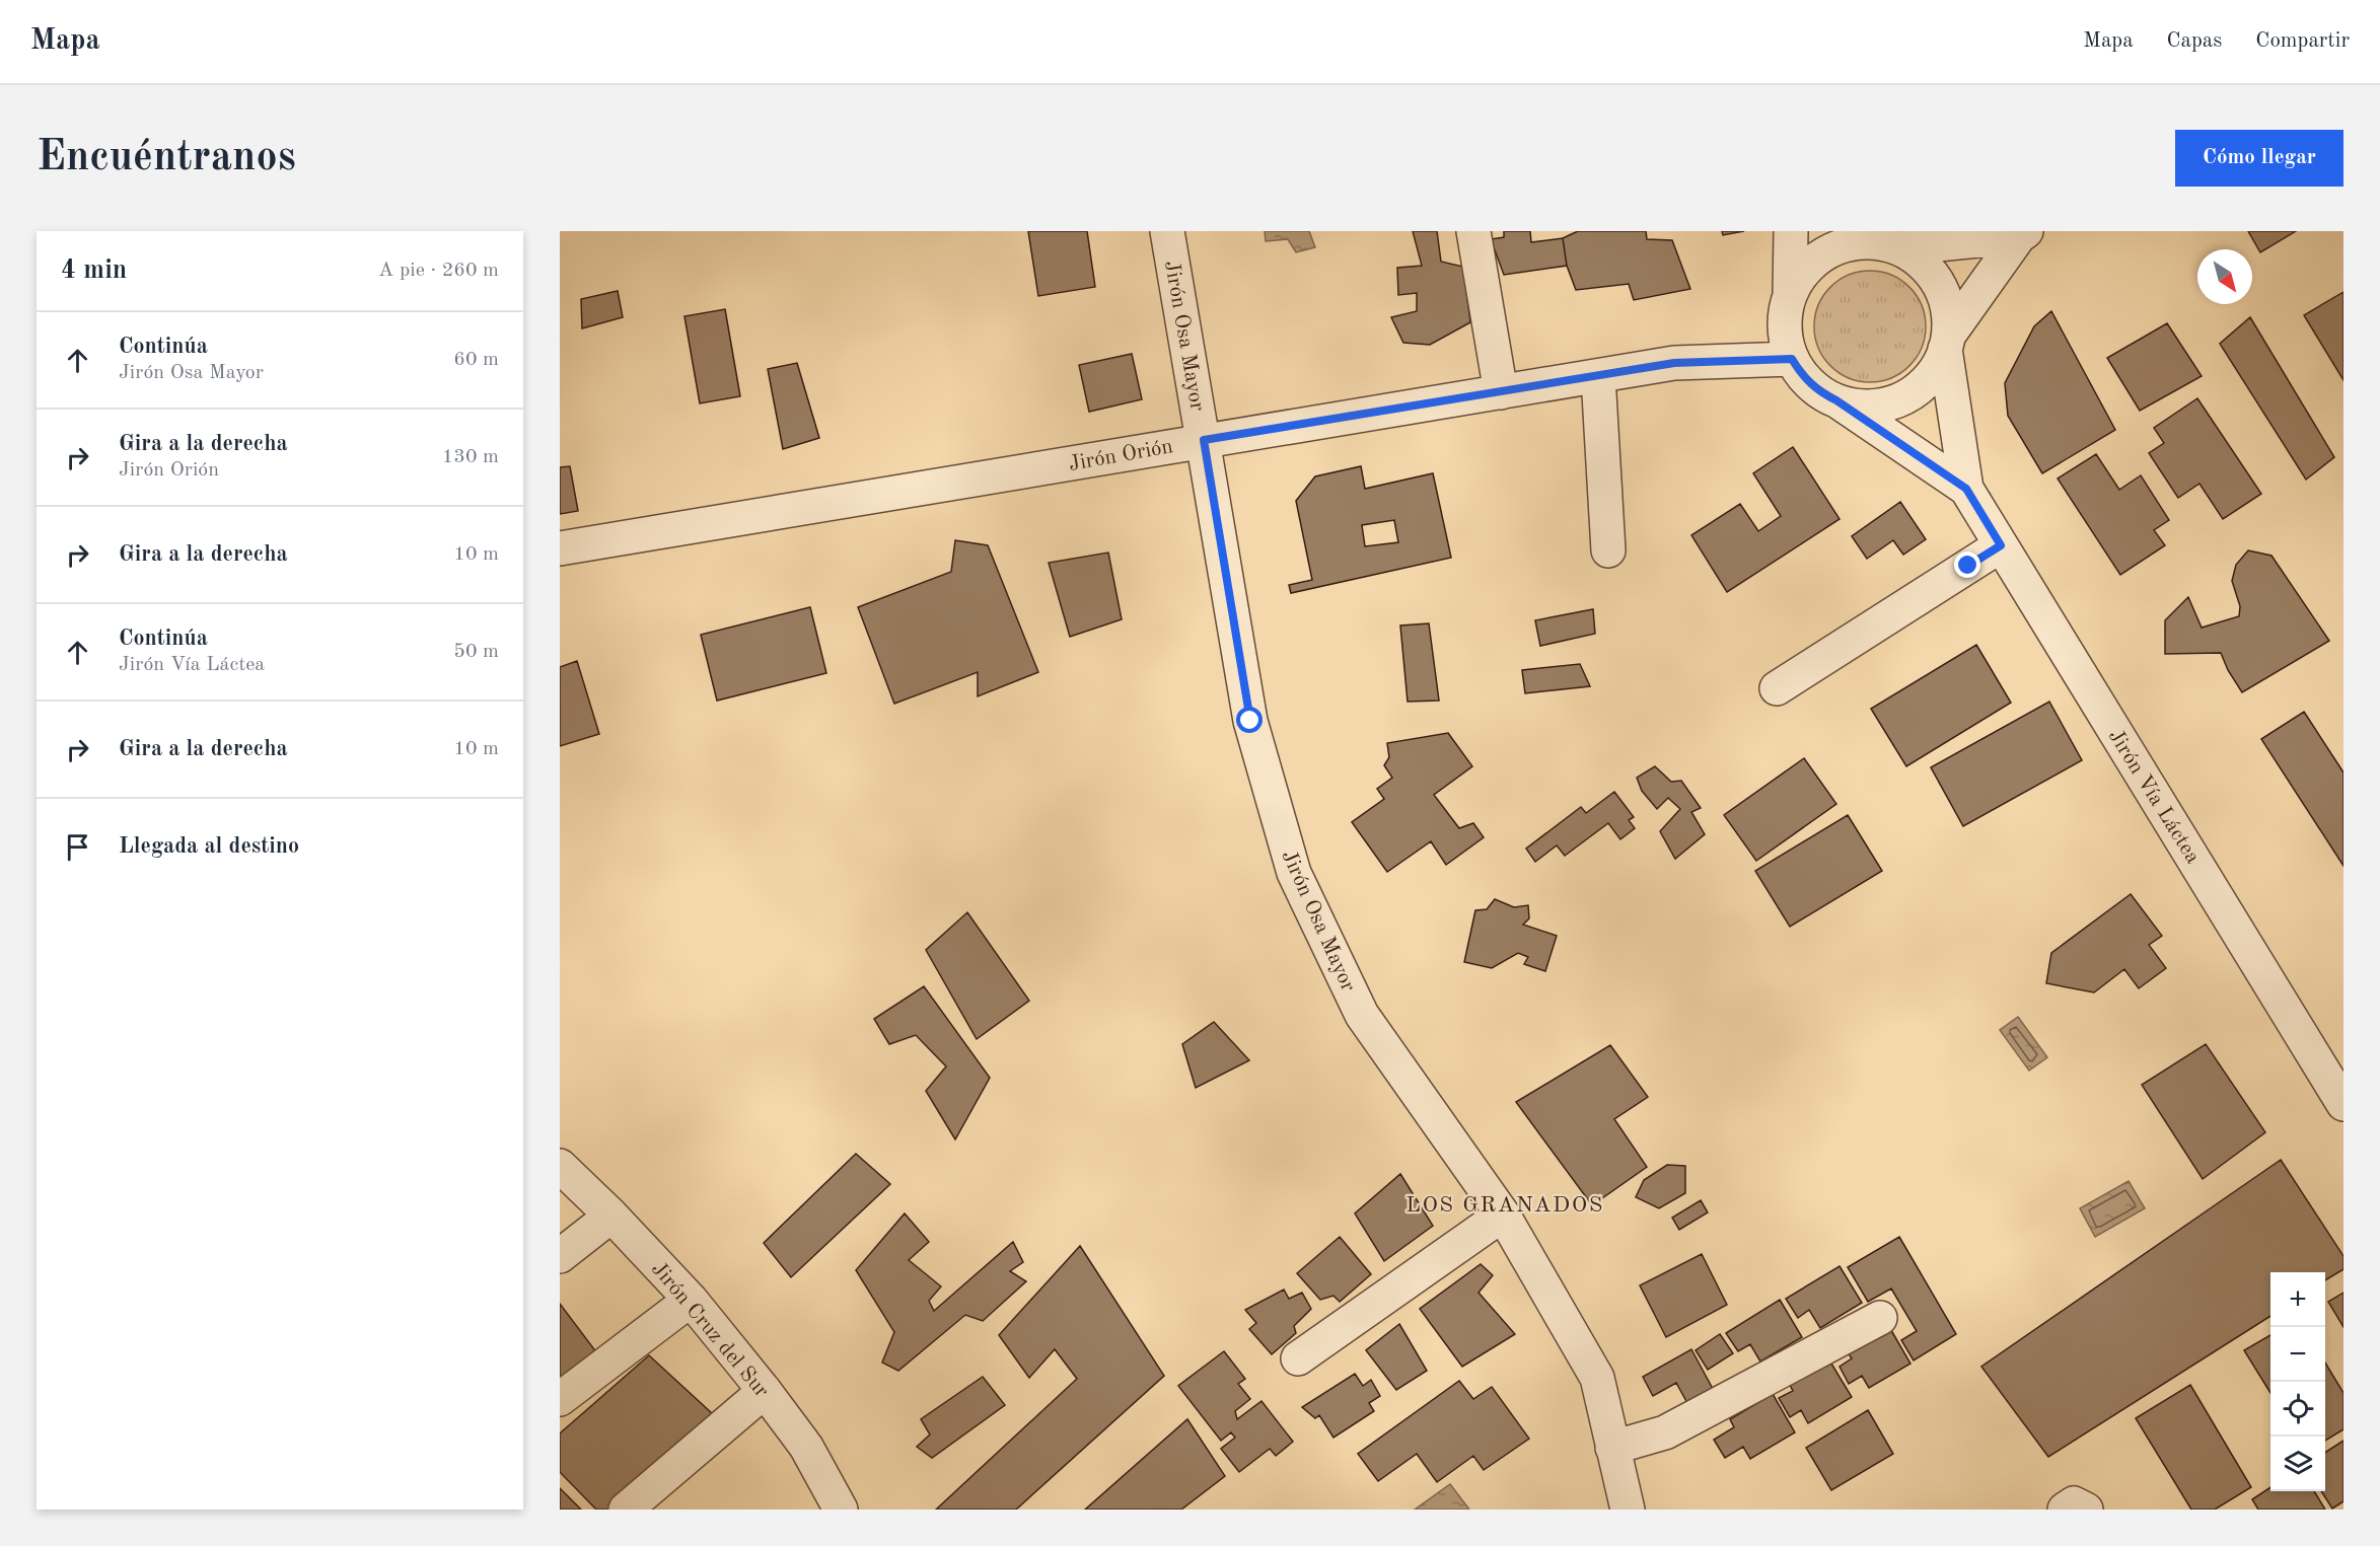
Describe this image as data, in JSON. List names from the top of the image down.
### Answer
{
  "streets": {
    "street": [
      "Jirón Osa Mayor",
      "Jirón Orión",
      "Jirón Vía Láctea",
      "Jirón Cruz del Sur"
    ]
  },
  "crossings": [
    ["Jirón Osa Mayor", "Jirón Orión"],
    ["Jirón Orión", "Jirón Vía Láctea"]
  ],
  "districts": ["LOS GRANADOS"],
  "north": "bottom right",
  "page": {
    "header": "Mapa",
    "nav": ["Mapa", "Capas", "Compartir"],
    "buttons": "Cómo llegar",
    "title": "Encuéntranos",
    "heading": ["4 min", "A pie · 260 m"],
    "list": [
      ["Continúa", "Jirón Osa Mayor", "60 m"],
      ["Gira a la derecha", "Jirón Orión", "130 m"],
      ["Gira a la derecha", "10 m"],
      ["Continúa", "Jirón Vía Láctea", "50 m"],
      ["Gira a la derecha", "10 m"],
      "Llegada al destino"
    ],
    "map_buttons": ["+", "−"]
  }
}
